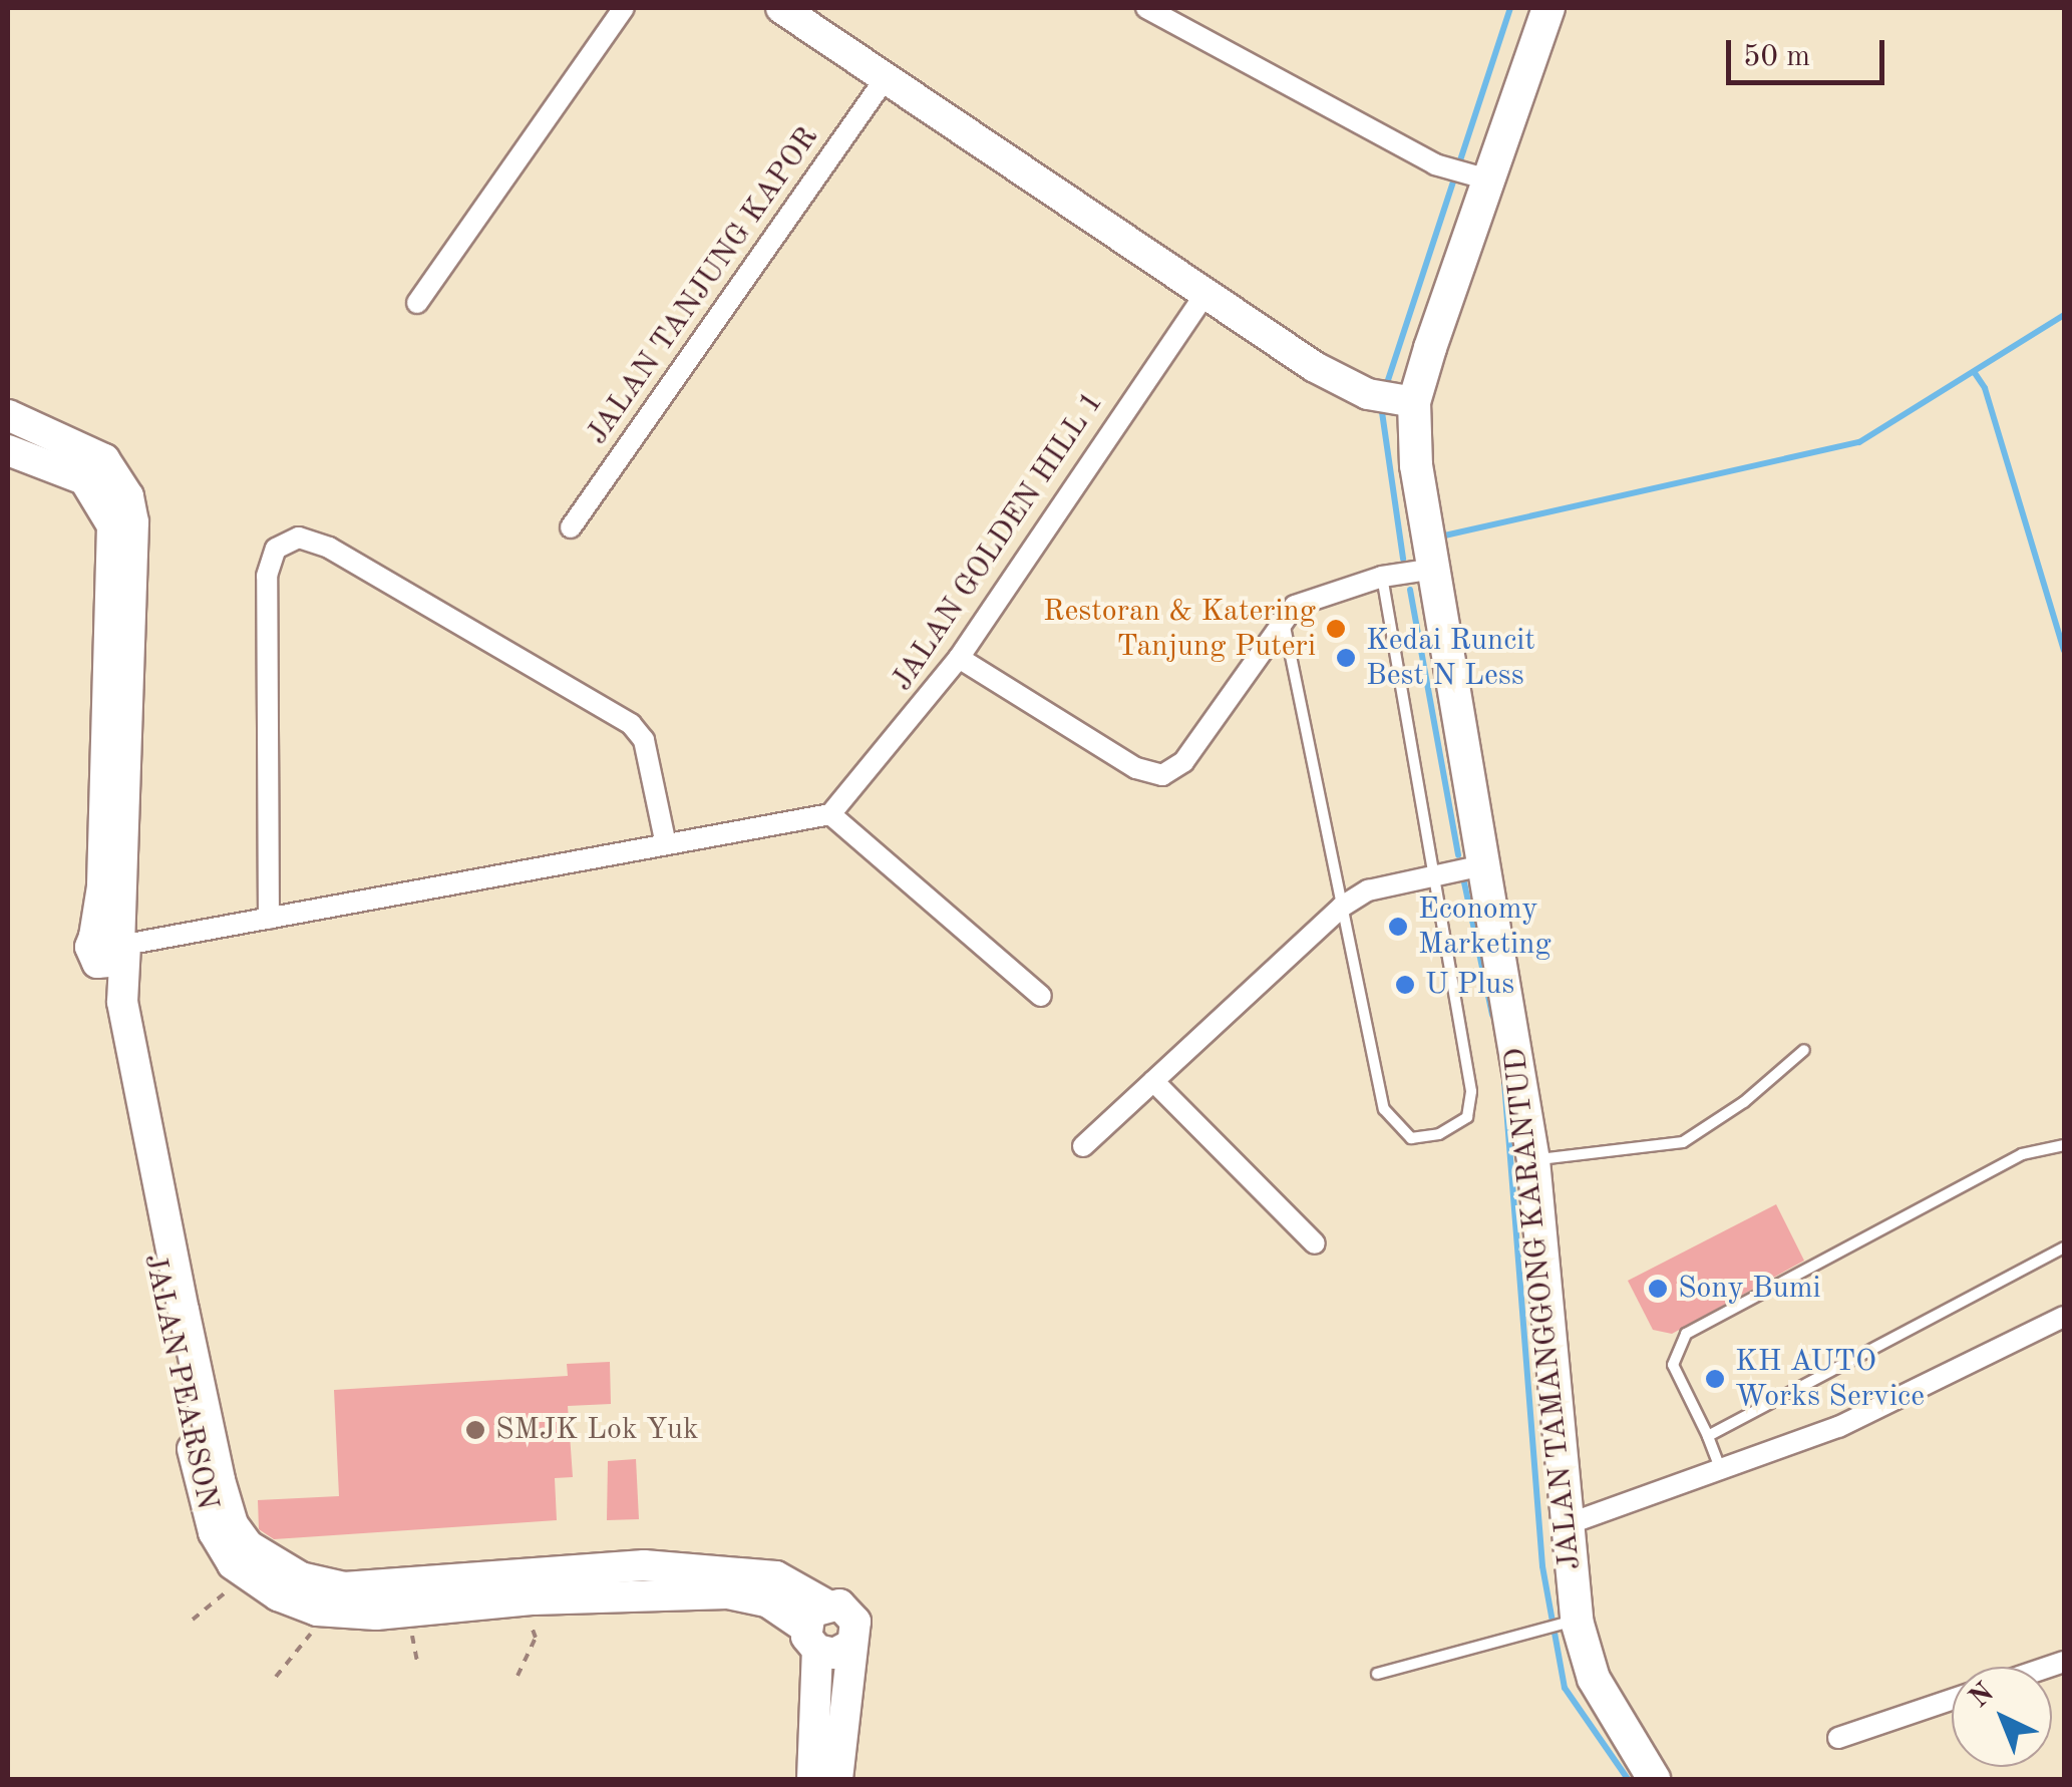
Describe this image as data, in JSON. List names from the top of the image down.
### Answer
{
  "streets": {
    "main road": ["JALAN TAMANGGONG KARANTUD", "JALAN PEARSON"],
    "street": ["JALAN TANJUNG KAPOR", "JALAN GOLDEN HILL 1"]
  },
  "places": [
    "Restoran & Katering Tanjung Puteri",
    "Kedai Runcit Best N Less",
    "Economy Marketing",
    "U Plus",
    "Sony Bumi",
    "KH AUTO Works Service",
    "SMJK Lok Yuk"
  ],
  "scale_bar": "50 m",
  "north": "top left"
}
